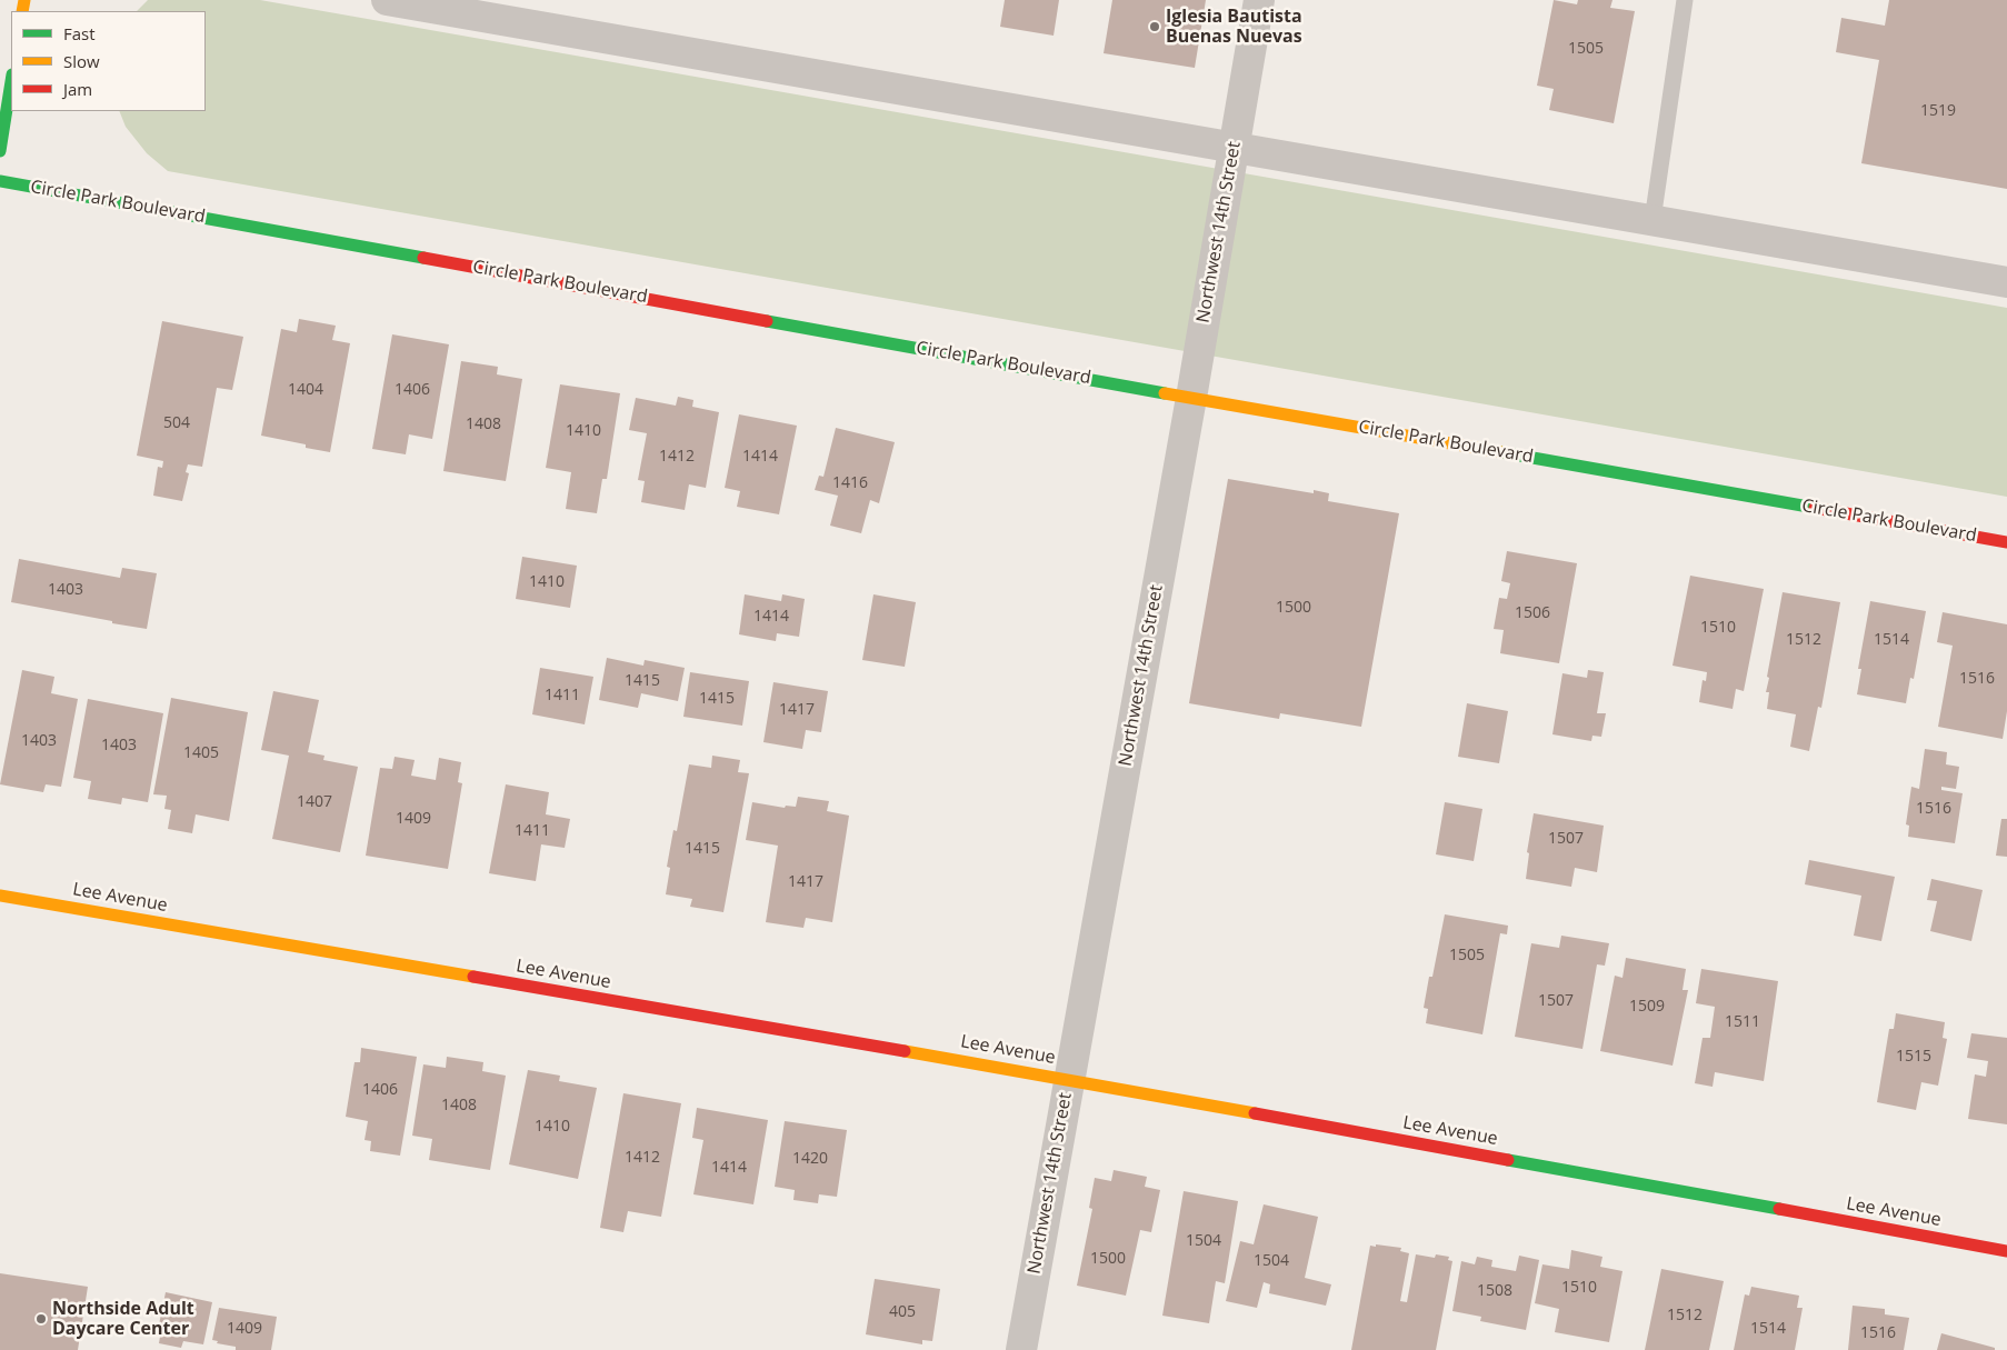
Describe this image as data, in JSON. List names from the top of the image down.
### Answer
{
  "streets": {
    "street": ["Circle Park Boulevard", "Northwest 14th Street", "Lee Avenue"]
  },
  "crossings": [
    ["Circle Park Boulevard", "Northwest 14th Street"],
    ["Northwest 14th Street", "Lee Avenue"]
  ],
  "places": ["Iglesia Bautista Buenas Nuevas", "Northside Adult Daycare Center"],
  "house_numbers": [
    "1505",
    "1519",
    "1404",
    "1406",
    "504",
    "1408",
    "1410",
    "1412",
    "1414",
    "1416",
    "1410",
    "1403",
    "1500",
    "1506",
    "1414",
    "1510",
    "1512",
    "1514",
    "1516",
    "1415",
    "1411",
    "1415",
    "1417",
    "1403",
    "1403",
    "1405",
    "1407",
    "1516",
    "1409",
    "1411",
    "1507",
    "1415",
    "1417",
    "1505",
    "1507",
    "1509",
    "1511",
    "1515",
    "1406",
    "1408",
    "1410",
    "1412",
    "1420",
    "1414",
    "1504",
    "1500",
    "1504",
    "1510",
    "1508",
    "405",
    "1512",
    "1409",
    "1514",
    "1516"
  ],
  "legend": ["Fast", "Slow", "Jam"]
}
